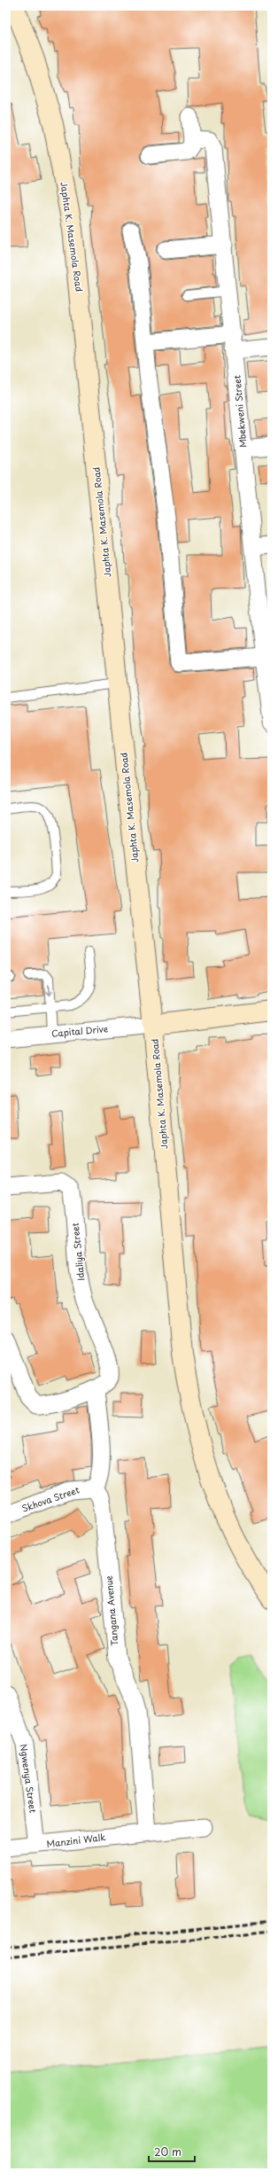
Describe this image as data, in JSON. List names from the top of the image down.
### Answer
{
  "streets": {
    "main road": ["Japhta K. Masemola Road"],
    "street": [
      "Mbekweni Street",
      "Capital Drive",
      "Idaliya Street",
      "Skhova Street",
      "Tangana Avenue",
      "Ngwenya Street",
      "Manzini Walk"
    ]
  },
  "crossings": [
    ["Japhta K. Masemola Road", "Capital Drive"],
    ["Skhova Street", "Tangana Avenue"],
    ["Tangana Avenue", "Manzini Walk"],
    ["Ngwenya Street", "Manzini Walk"]
  ],
  "scale_bar": "20 m"
}
